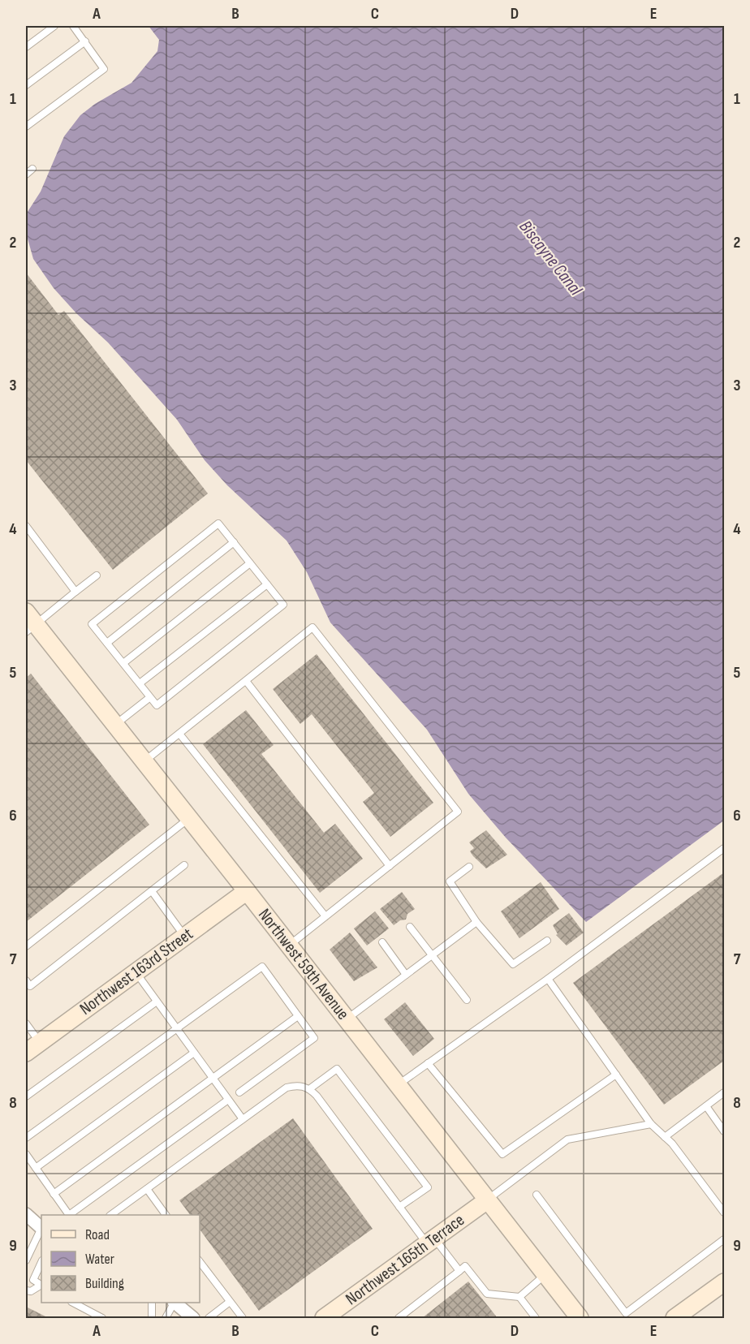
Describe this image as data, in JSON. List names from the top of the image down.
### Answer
{
  "streets": {
    "street": ["Northwest 59th Avenue", "Northwest 163rd Street", "Northwest 165th Terrace"]
  },
  "crossings": [
    ["Northwest 59th Avenue", "Northwest 163rd Street"],
    ["Northwest 59th Avenue", "Northwest 165th Terrace"]
  ],
  "water": ["Biscayne Canal"],
  "legend": ["Road", "Water", "Building"],
  "grid": {
    "columns": [
      "A",
      "B",
      "C",
      "D",
      "E"
    ],
    "rows": [
      "1",
      "2",
      "3",
      "4",
      "5",
      "6",
      "7",
      "8",
      "9"
    ]
  }
}
